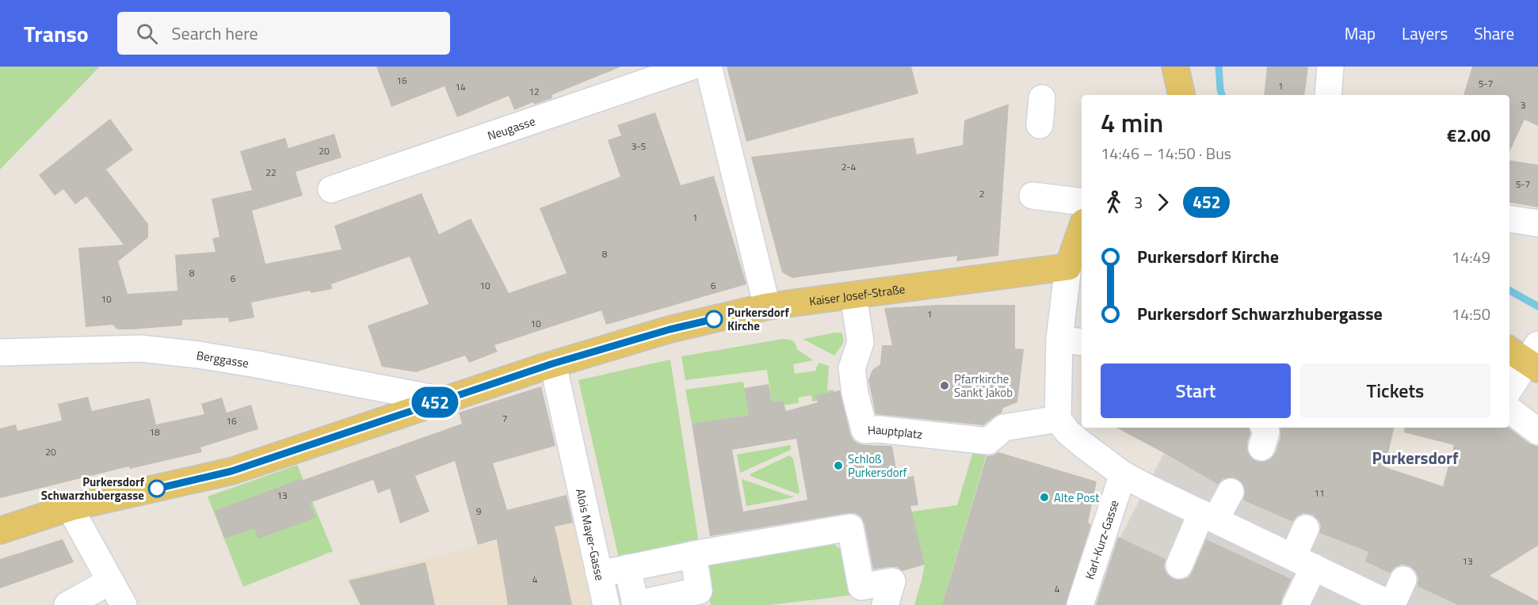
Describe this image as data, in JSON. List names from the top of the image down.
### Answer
{
  "streets": {
    "main road": ["Kaiser Josef-Straße"],
    "street": [
      "Neugasse",
      "Berggasse",
      "Hauptplatz",
      "Alois Mayer-Gasse",
      "Karl-Kurz-Gasse"
    ]
  },
  "crossings": [
    ["Kaiser Josef-Straße", "Berggasse"],
    ["Kaiser Josef-Straße", "Hauptplatz"],
    ["Kaiser Josef-Straße", "Alois Mayer-Gasse"]
  ],
  "districts": ["Purkersdorf"],
  "places": [
    "Purkersdorf Kirche",
    "Pfarrkirche Sankt Jakob",
    "Schloß Purkersdorf",
    "Purkersdorf Schwarzhubergasse",
    "Alte Post"
  ],
  "lines": ["bus line 452"],
  "house_numbers": [
    "16",
    "5-7",
    "1",
    "14",
    "12",
    "3",
    "3-5",
    "20",
    "2-4",
    "22",
    "5-7",
    "2",
    "1",
    "8",
    "8",
    "6",
    "10",
    "6",
    "10",
    "1",
    "10",
    "7",
    "16",
    "18",
    "20",
    "11",
    "13",
    "9",
    "13",
    "4",
    "4"
  ],
  "page": {
    "header": "Transo",
    "search": "Search here",
    "nav": ["Map", "Layers", "Share"],
    "on_map": "452",
    "heading": ["4 min", "14:46 – 14:50 · Bus", "€2.00"],
    "legs": ["3", "452"],
    "list": [
      {
        "name": "Purkersdorf Kirche",
        "value": "14:49"
      },
      {
        "name": "Purkersdorf Schwarzhubergasse",
        "value": "14:50"
      }
    ],
    "buttons": ["Start", "Tickets"]
  }
}
